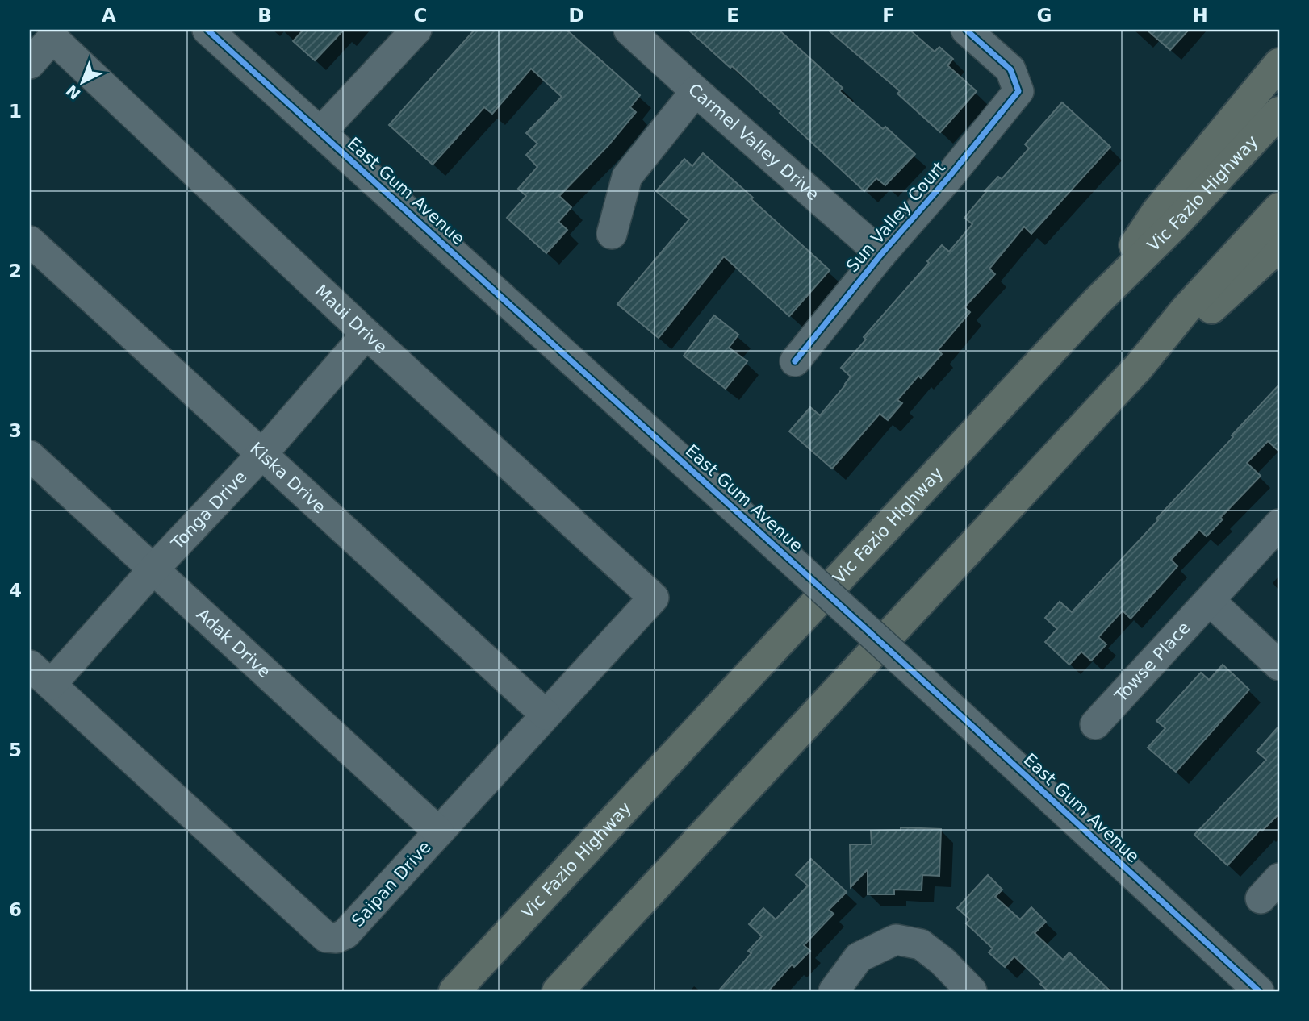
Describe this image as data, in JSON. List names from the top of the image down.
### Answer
{
  "streets": {
    "highway": ["Vic Fazio Highway"],
    "street": [
      "Carmel Valley Drive",
      "East Gum Avenue",
      "Sun Valley Court",
      "Maui Drive",
      "Kiska Drive",
      "Tonga Drive",
      "Adak Drive",
      "Towse Place",
      "Saipan Drive"
    ]
  },
  "crossings": [
    ["Carmel Valley Drive", "Sun Valley Court"],
    ["Maui Drive", "Tonga Drive"],
    ["Maui Drive", "Saipan Drive"],
    ["Kiska Drive", "Tonga Drive"],
    ["Kiska Drive", "Saipan Drive"],
    ["Tonga Drive", "Adak Drive"],
    ["Tonga Drive", "Saipan Drive"],
    ["Adak Drive", "Saipan Drive"]
  ],
  "north": "bottom left",
  "grid": {
    "columns": [
      "A",
      "B",
      "C",
      "D",
      "E",
      "F",
      "G",
      "H"
    ],
    "rows": [
      "1",
      "2",
      "3",
      "4",
      "5",
      "6"
    ]
  }
}
